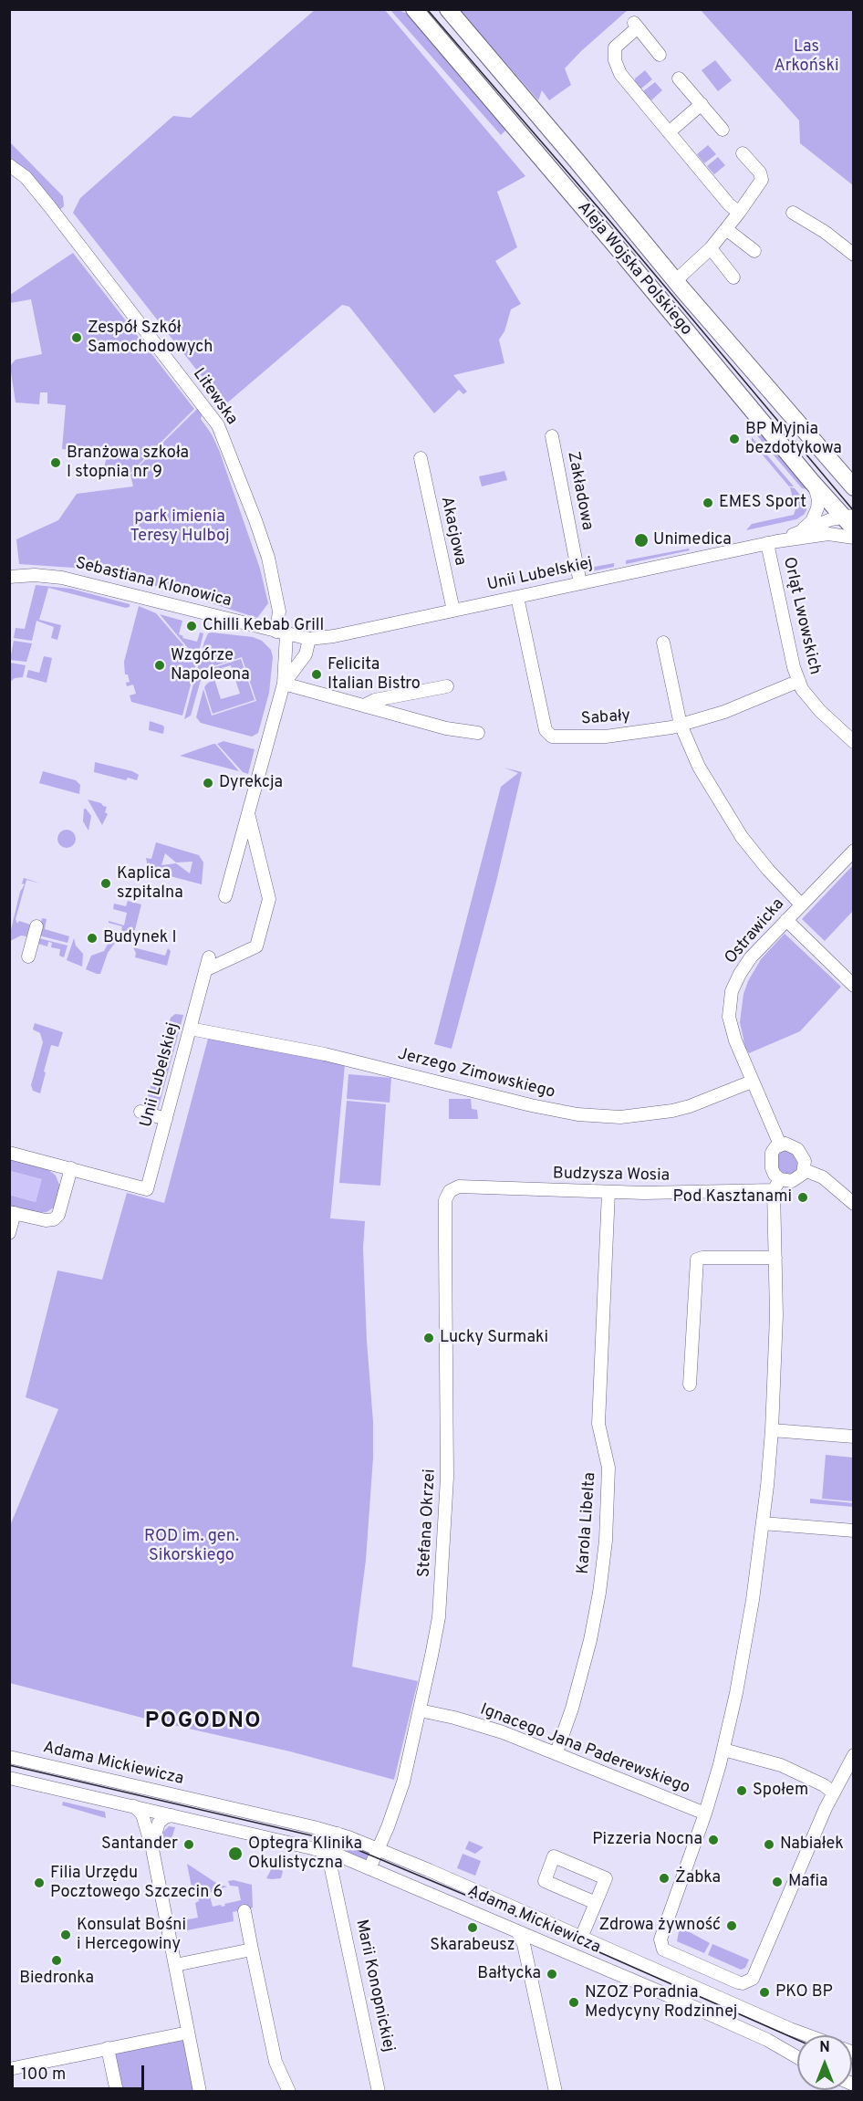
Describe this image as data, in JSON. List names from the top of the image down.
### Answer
{
  "streets": {
    "main road": ["Aleja Wojska Polskiego"],
    "street": [
      "Litewska",
      "Zakładowa",
      "Akacjowa",
      "Unii Lubelskiej",
      "Sebastiana Klonowica",
      "Orląt Lwowskich",
      "Sabały",
      "Ostrawicka",
      "Jerzego Zimowskiego",
      "Budzysza Wosia",
      "Stefana Okrzei",
      "Karola Libelta",
      "Ignacego Jana Paderewskiego",
      "Adama Mickiewicza",
      "Marii Konopnickiej"
    ]
  },
  "crossings": [
    ["Aleja Wojska Polskiego", "Unii Lubelskiej"],
    ["Litewska", "Unii Lubelskiej"],
    ["Litewska", "Sebastiana Klonowica"],
    ["Zakładowa", "Unii Lubelskiej"],
    ["Akacjowa", "Unii Lubelskiej"],
    ["Unii Lubelskiej", "Sebastiana Klonowica"],
    ["Unii Lubelskiej", "Orląt Lwowskich"],
    ["Unii Lubelskiej", "Sabały"],
    ["Unii Lubelskiej", "Jerzego Zimowskiego"],
    ["Orląt Lwowskich", "Sabały"],
    ["Ostrawicka", "Jerzego Zimowskiego"],
    ["Ostrawicka", "Budzysza Wosia"],
    ["Budzysza Wosia", "Stefana Okrzei"],
    ["Budzysza Wosia", "Karola Libelta"],
    ["Stefana Okrzei", "Ignacego Jana Paderewskiego"],
    ["Stefana Okrzei", "Adama Mickiewicza"],
    ["Karola Libelta", "Ignacego Jana Paderewskiego"],
    ["Adama Mickiewicza", "Marii Konopnickiej"]
  ],
  "districts": ["POGODNO"],
  "parks": ["Las Arkoński", "park imienia Teresy Hulboj", "ROD im. gen. Sikorskiego"],
  "places": [
    "Zespół Szkół Samochodowych",
    "BP Myjnia bezdotykowa",
    "Branżowa szkoła I stopnia nr 9",
    "EMES Sport",
    "Unimedica",
    "Chilli Kebab Grill",
    "Wzgórze Napoleona",
    "Felicita Italian Bistro",
    "Dyrekcja",
    "Kaplica szpitalna",
    "Budynek I",
    "Pod Kasztanami",
    "Lucky Surmaki",
    "Społem",
    "Pizzeria Nocna",
    "Santander",
    "Nabiałek",
    "Optegra Klinika Okulistyczna",
    "Żabka",
    "Mafia",
    "Filia Urzędu Pocztowego Szczecin 6",
    "Zdrowa żywność",
    "Skarabeusz",
    "Konsulat Bośni i Hercegowiny",
    "Biedronka",
    "Bałtycka",
    "PKO BP",
    "NZOZ Poradnia Medycyny Rodzinnej"
  ],
  "scale_bar": "100 m",
  "north": "top"
}
